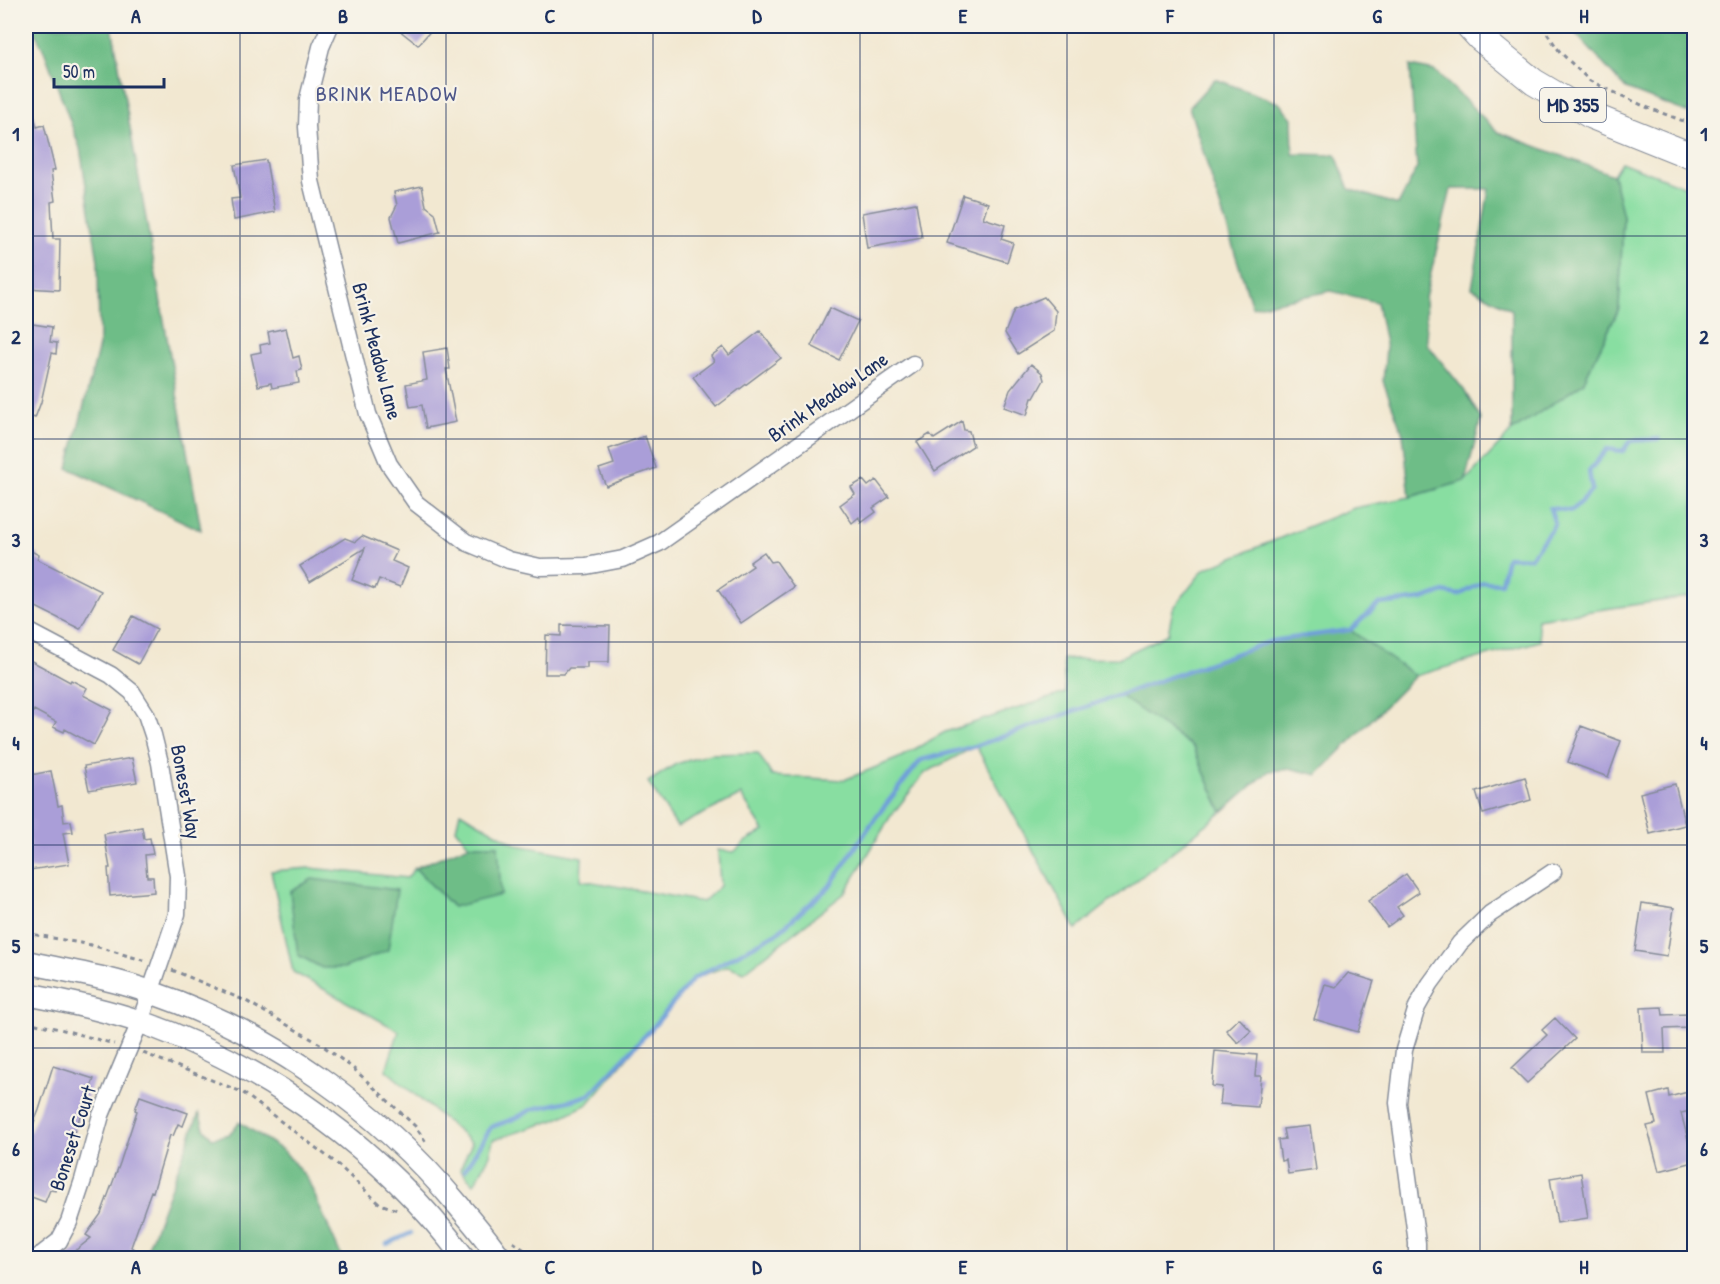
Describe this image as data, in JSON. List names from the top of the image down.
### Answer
{
  "streets": {
    "main road": ["MD 355"],
    "street": ["Brink Meadow Lane", "Boneset Way", "Boneset Court"]
  },
  "crossings": [
    ["Boneset Way", "Boneset Court"]
  ],
  "districts": ["BRINK MEADOW"],
  "scale_bar": "50 m",
  "grid": {
    "columns": [
      "A",
      "B",
      "C",
      "D",
      "E",
      "F",
      "G",
      "H"
    ],
    "rows": [
      "1",
      "2",
      "3",
      "4",
      "5",
      "6"
    ]
  }
}
